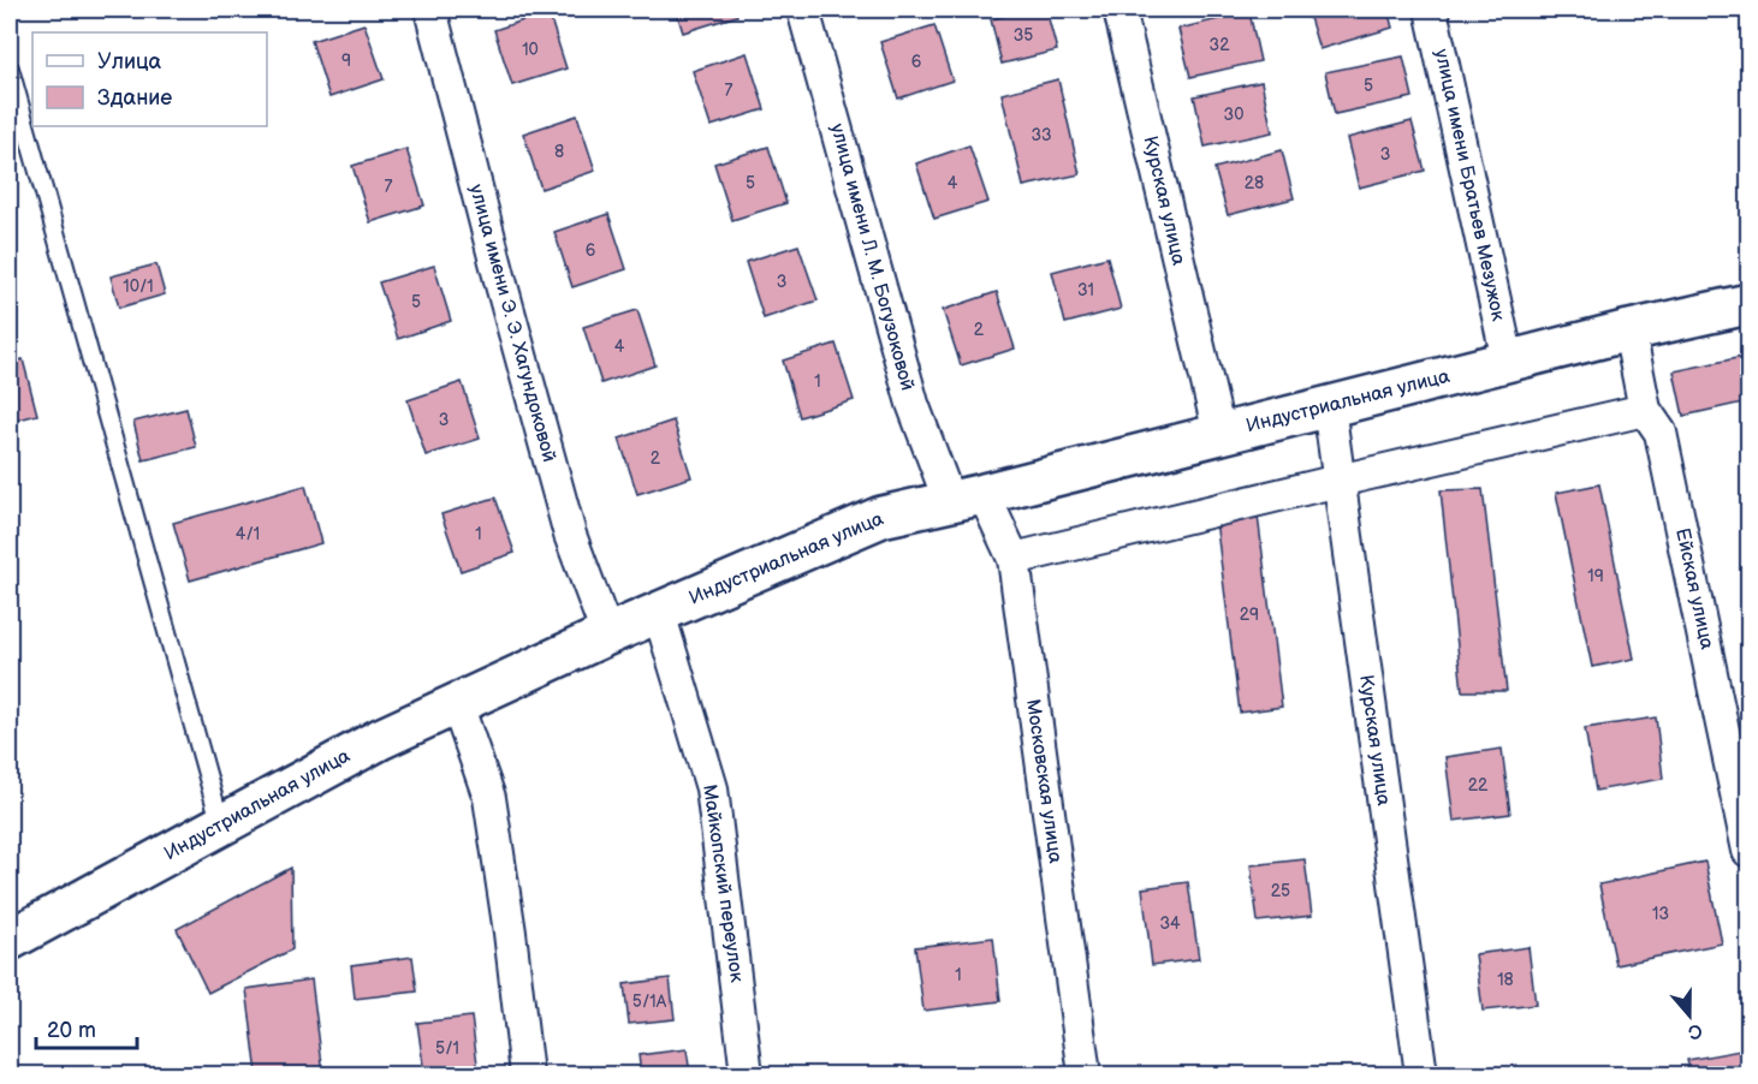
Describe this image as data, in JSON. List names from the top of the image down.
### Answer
{
  "streets": {
    "street": [
      "улица имени Братьев Мезужок",
      "Курская улица",
      "улица имени Л. М. Богузоковой",
      "улица имени Э. Э. Хагундоковой",
      "Индустриальная улица",
      "Ейская улица",
      "Московская улица",
      "Майкопский переулок"
    ]
  },
  "crossings": [
    ["улица имени Братьев Мезужок", "Индустриальная улица"],
    ["Курская улица", "Индустриальная улица"],
    ["улица имени Л. М. Богузоковой", "Индустриальная улица"],
    ["улица имени Л. М. Богузоковой", "Московская улица"],
    ["улица имени Э. Э. Хагундоковой", "Индустриальная улица"],
    ["Индустриальная улица", "Ейская улица"],
    ["Индустриальная улица", "Московская улица"],
    ["Индустриальная улица", "Майкопский переулок"]
  ],
  "house_numbers": [
    "35",
    "32",
    "10",
    "9",
    "6",
    "5",
    "7",
    "30",
    "33",
    "8",
    "3",
    "5",
    "4",
    "28",
    "7",
    "6",
    "3",
    "10/1",
    "31",
    "5",
    "2",
    "4",
    "1",
    "3",
    "2",
    "4/1",
    "1",
    "19",
    "29",
    "22",
    "25",
    "13",
    "34",
    "1",
    "18",
    "5/1А",
    "5/1"
  ],
  "legend": ["Улица", "Здание"],
  "scale_bar": "20 m",
  "north": "bottom"
}
